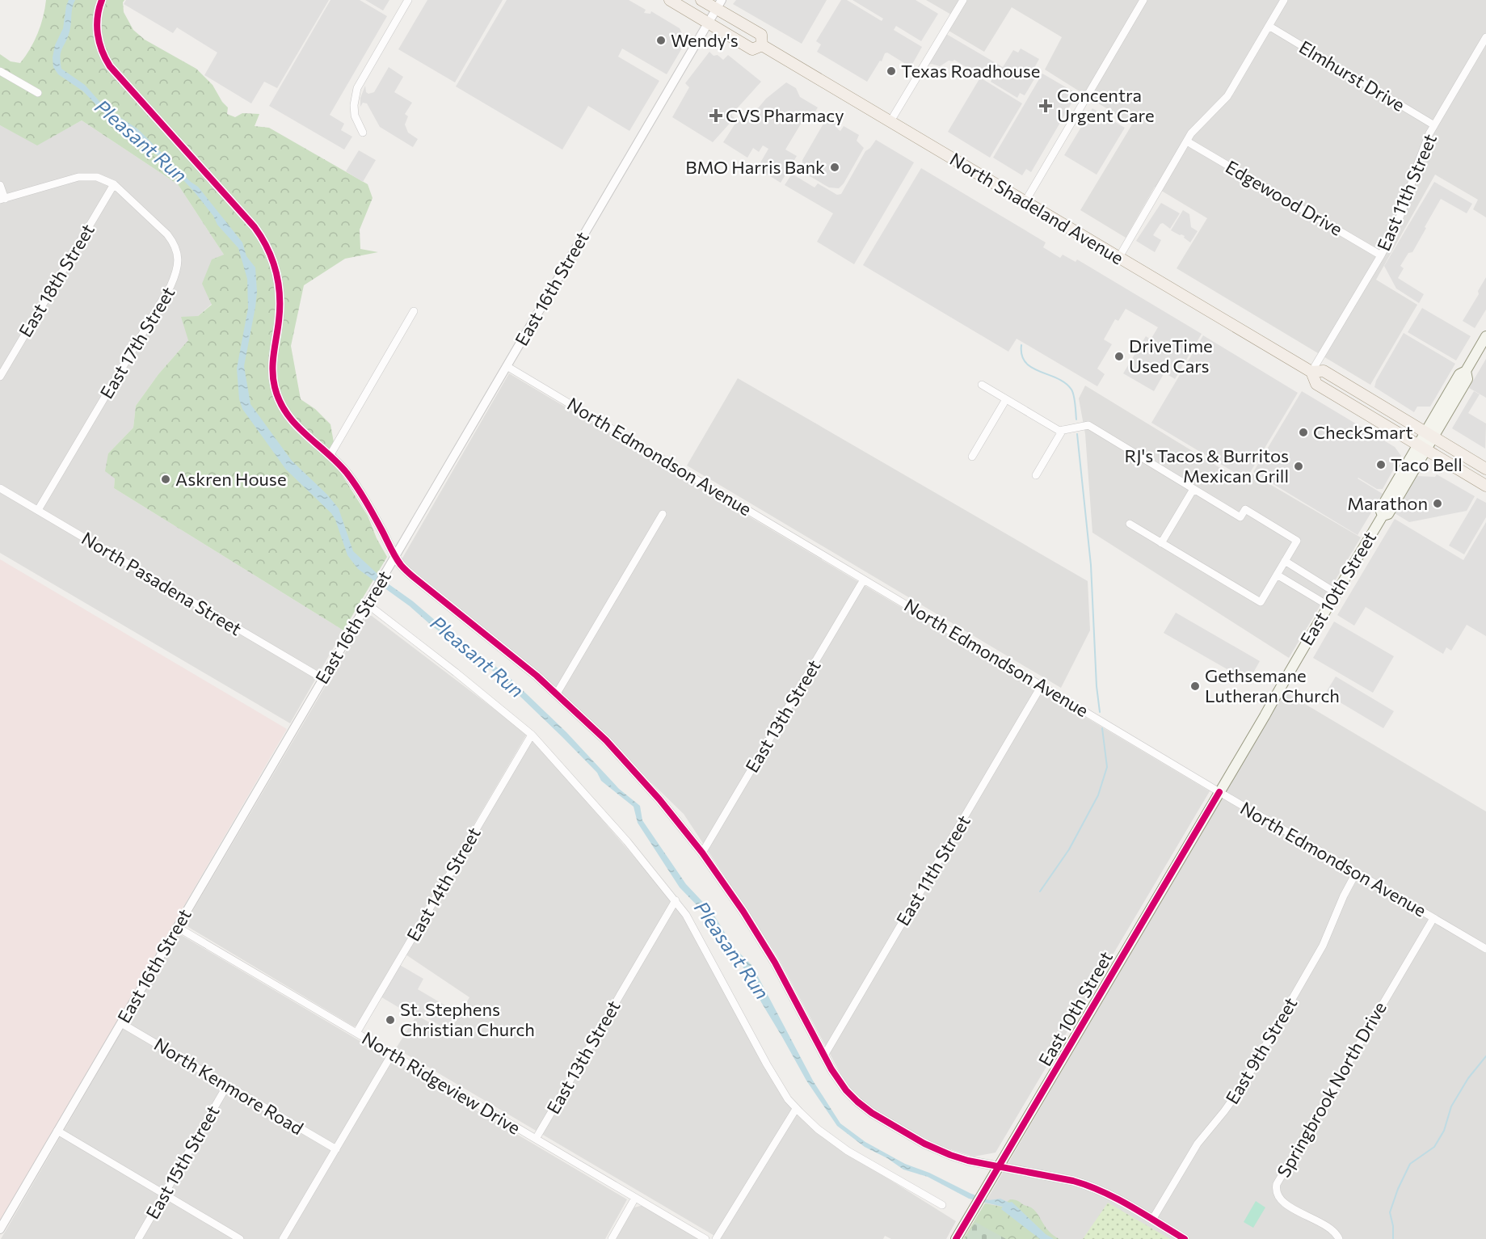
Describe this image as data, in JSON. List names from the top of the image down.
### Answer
{
  "streets": {
    "main road": ["North Shadeland Avenue", "East 10th Street"],
    "street": [
      "Elmhurst Drive",
      "East 11th Street",
      "Edgewood Drive",
      "East 18th Street",
      "East 16th Street",
      "East 17th Street",
      "North Edmondson Avenue",
      "North Pasadena Street",
      "East 13th Street",
      "East 14th Street",
      "East 9th Street",
      "North Ridgeview Drive",
      "North Kenmore Road",
      "Springbrook North Drive",
      "East 15th Street"
    ]
  },
  "crossings": [
    ["Elmhurst Drive", "East 11th Street"],
    ["East 11th Street", "Edgewood Drive"],
    ["East 11th Street", "North Shadeland Avenue"],
    ["East 11th Street", "North Edmondson Avenue"],
    ["North Shadeland Avenue", "East 16th Street"],
    ["North Shadeland Avenue", "East 10th Street"],
    ["East 18th Street", "East 17th Street"],
    ["East 16th Street", "North Edmondson Avenue"],
    ["East 16th Street", "North Pasadena Street"],
    ["East 16th Street", "North Ridgeview Drive"],
    ["East 16th Street", "North Kenmore Road"],
    ["East 17th Street", "North Pasadena Street"],
    ["North Edmondson Avenue", "East 10th Street"],
    ["North Edmondson Avenue", "East 13th Street"],
    ["North Edmondson Avenue", "East 9th Street"],
    ["North Edmondson Avenue", "Springbrook North Drive"],
    ["East 13th Street", "North Ridgeview Drive"],
    ["East 14th Street", "North Ridgeview Drive"],
    ["North Kenmore Road", "East 15th Street"]
  ],
  "water": ["Pleasant Run"],
  "places": {
    "other": [
      "Wendy's",
      "Texas Roadhouse",
      "BMO Harris Bank",
      "DriveTime Used Cars",
      "CheckSmart",
      "Taco Bell",
      "RJ's Tacos & Burritos Mexican Grill",
      "Askren House",
      "Marathon",
      "Gethsemane Lutheran Church",
      "St. Stephens Christian Church"
    ],
    "health": ["Concentra Urgent Care", "CVS Pharmacy"]
  }
}
